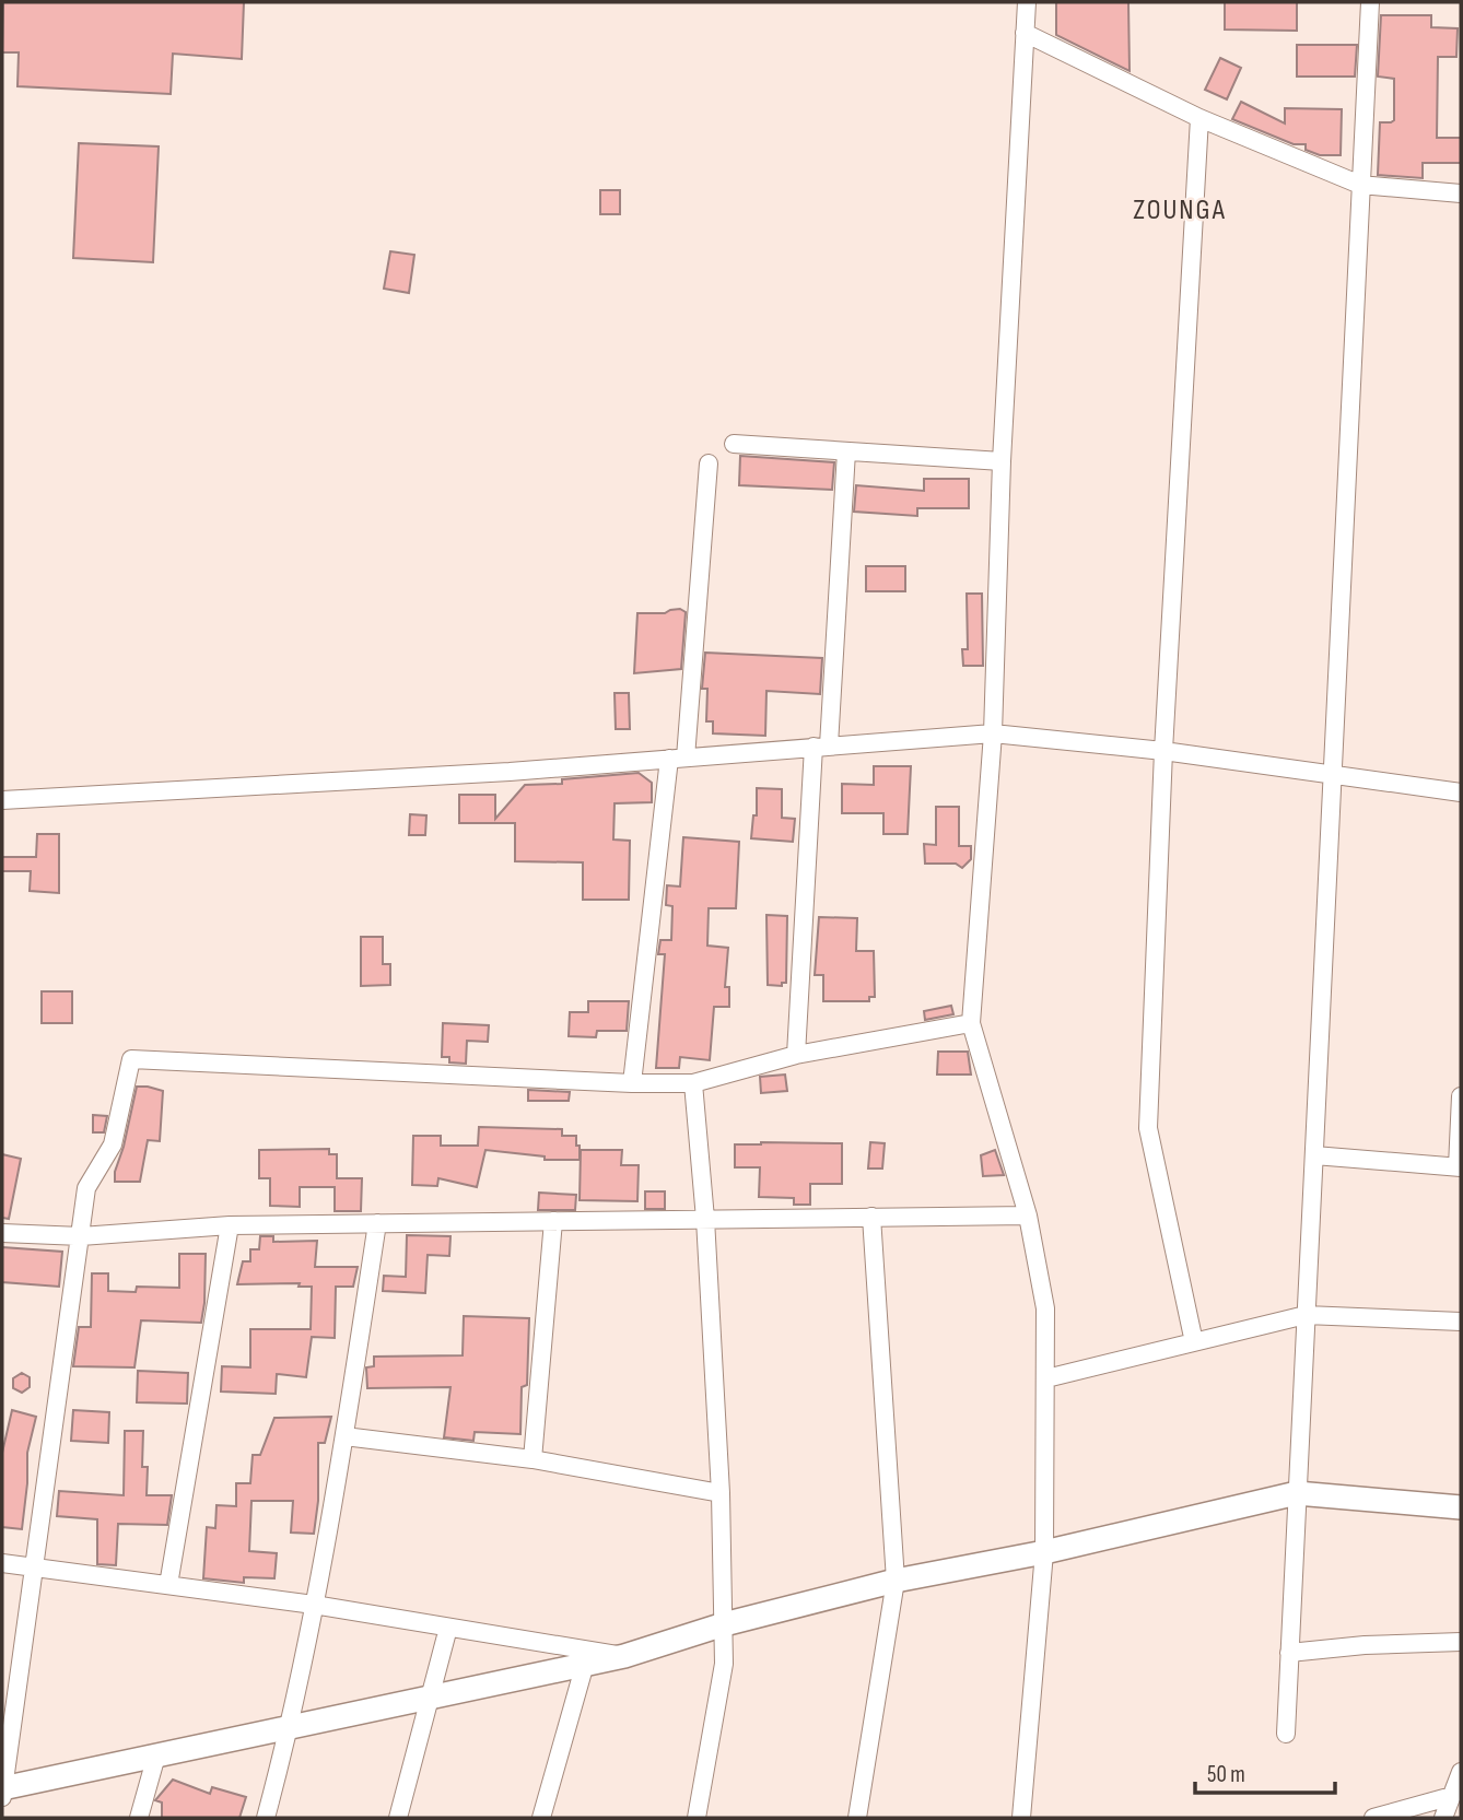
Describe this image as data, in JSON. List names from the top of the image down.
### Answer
{
  "districts": ["ZOUNGA"],
  "scale_bar": "50 m"
}
